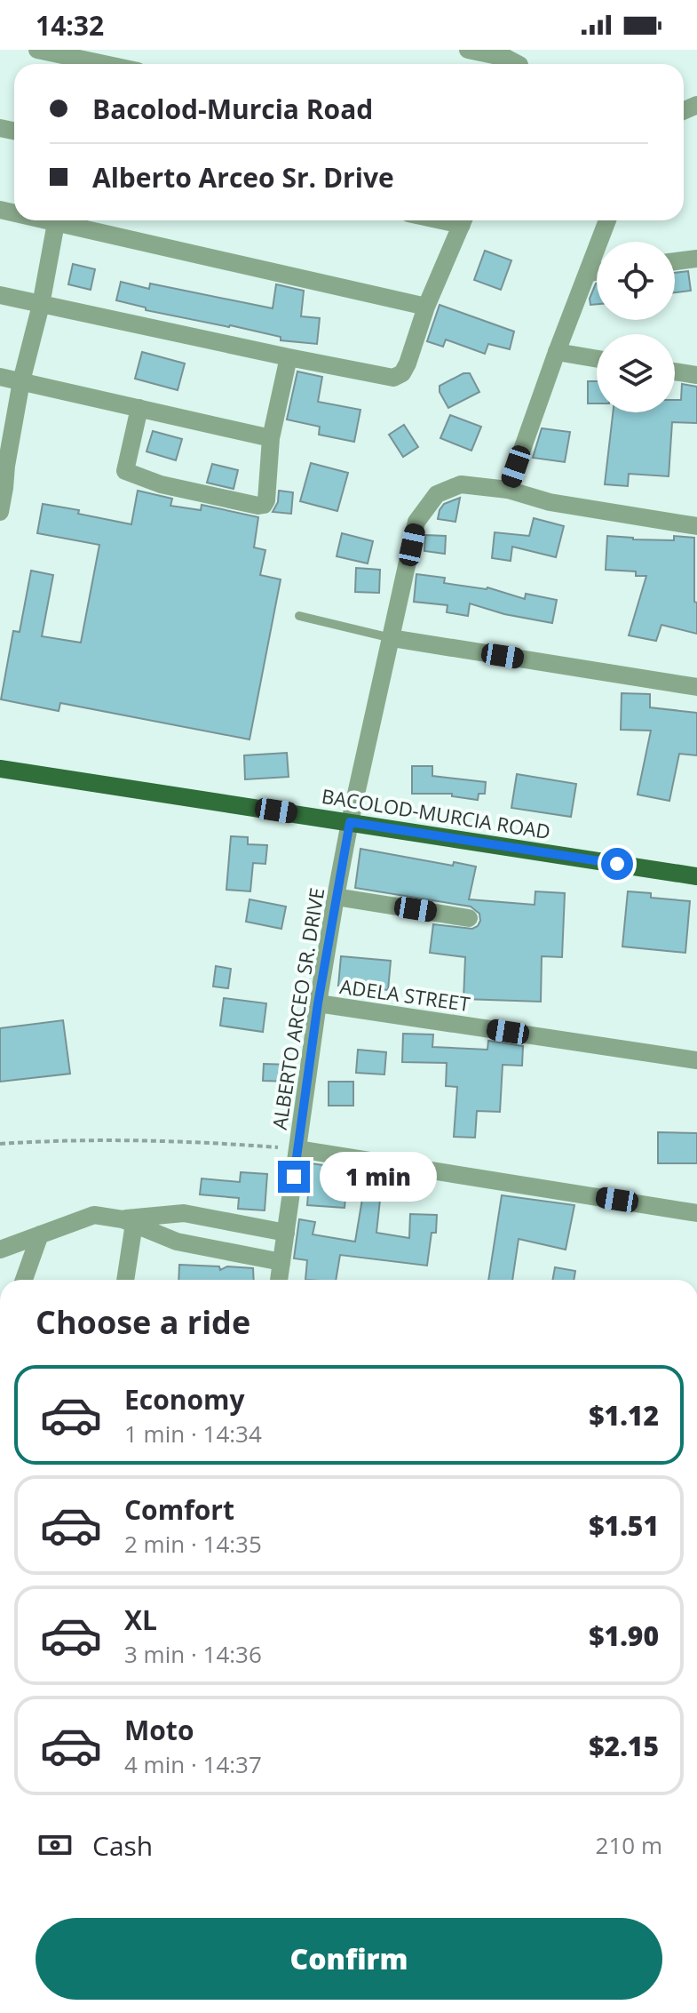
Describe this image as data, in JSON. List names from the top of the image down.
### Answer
{
  "streets": {
    "main road": ["BACOLOD-MURCIA ROAD"],
    "street": ["ADELA STREET", "ALBERTO ARCEO SR. DRIVE"]
  },
  "crossings": [
    ["BACOLOD-MURCIA ROAD", "ALBERTO ARCEO SR. DRIVE"],
    ["ADELA STREET", "ALBERTO ARCEO SR. DRIVE"]
  ],
  "page": {
    "status": "14:32",
    "banner": ["Bacolod-Murcia Road", "Alberto Arceo Sr. Drive"],
    "bubble": "1 min",
    "heading": "Choose a ride",
    "list": [
      {
        "name": "Economy",
        "note": "1 min · 14:34",
        "value": "$1.12"
      },
      {
        "name": "Comfort",
        "note": "2 min · 14:35",
        "value": "$1.51"
      },
      {
        "name": "XL",
        "note": "3 min · 14:36",
        "value": "$1.90"
      },
      {
        "name": "Moto",
        "note": "4 min · 14:37",
        "value": "$2.15"
      }
    ],
    "pay": ["Cash", "210 m"],
    "buttons": "Confirm"
  }
}
